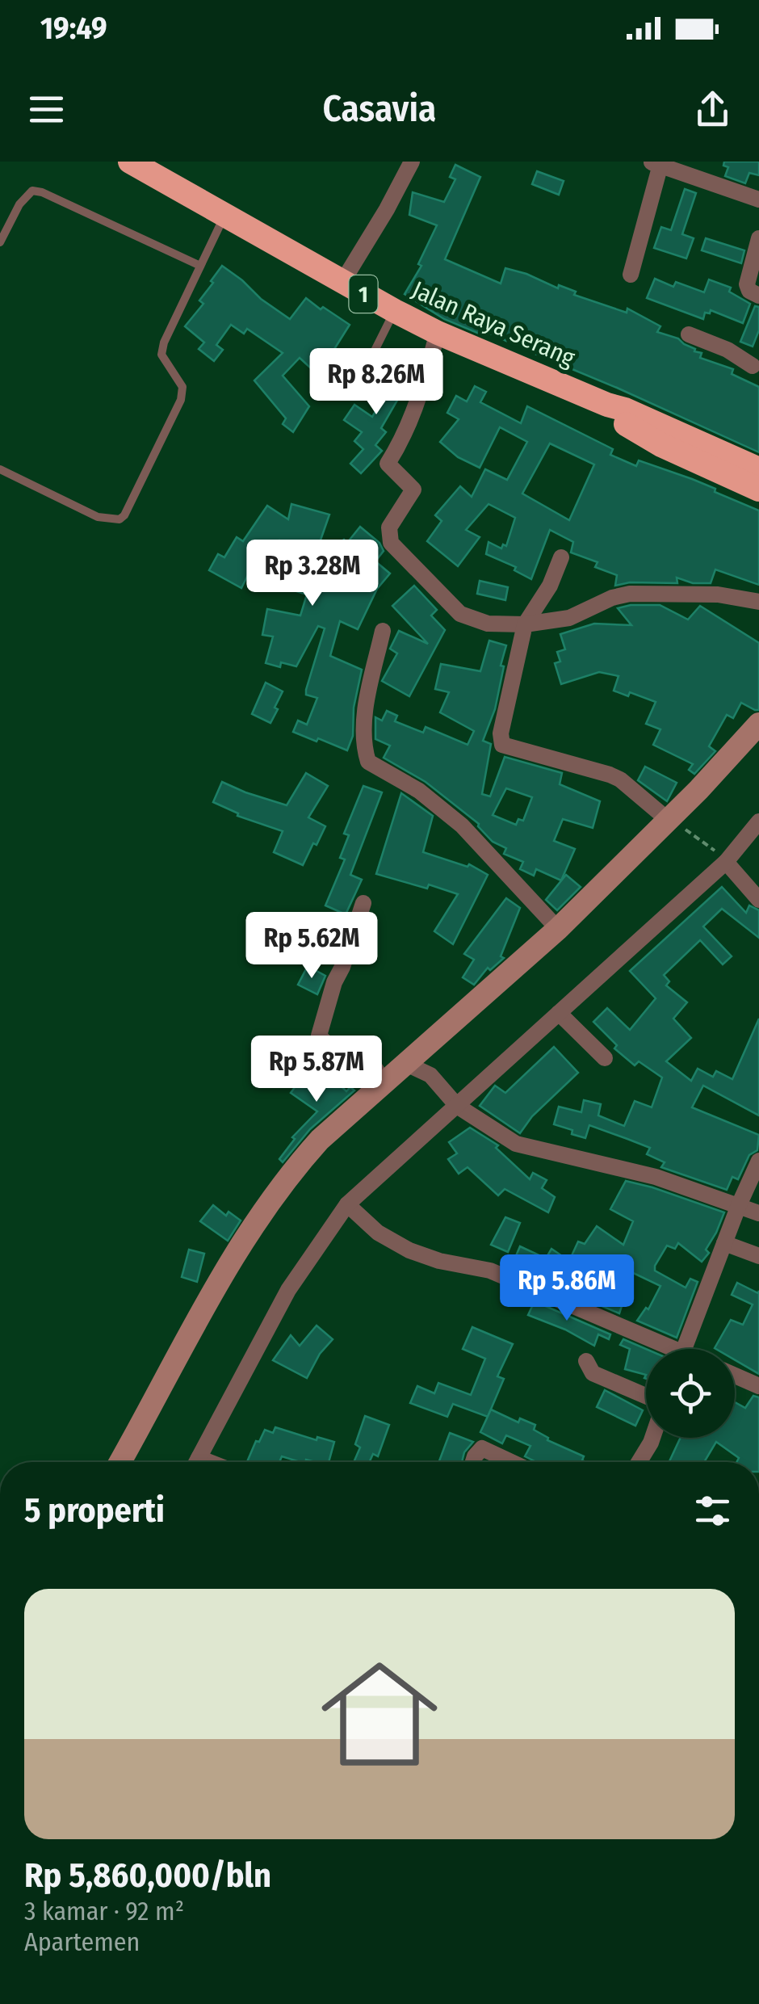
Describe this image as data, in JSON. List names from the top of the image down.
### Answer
{
  "streets": {
    "highway": ["1", "Jalan Raya Serang"]
  },
  "page": {
    "status": "19:49",
    "header": "Casavia",
    "price": [
      "Rp 8.26M",
      "Rp 3.28M",
      "Rp 5.62M",
      "Rp 5.87M",
      "Rp 5.86M"
    ],
    "heading": "5 properti",
    "list": [
      {
        "name": "Rp 5,860,000/bln",
        "note": "3 kamar · 92 m² · Apartemen"
      }
    ]
  }
}
